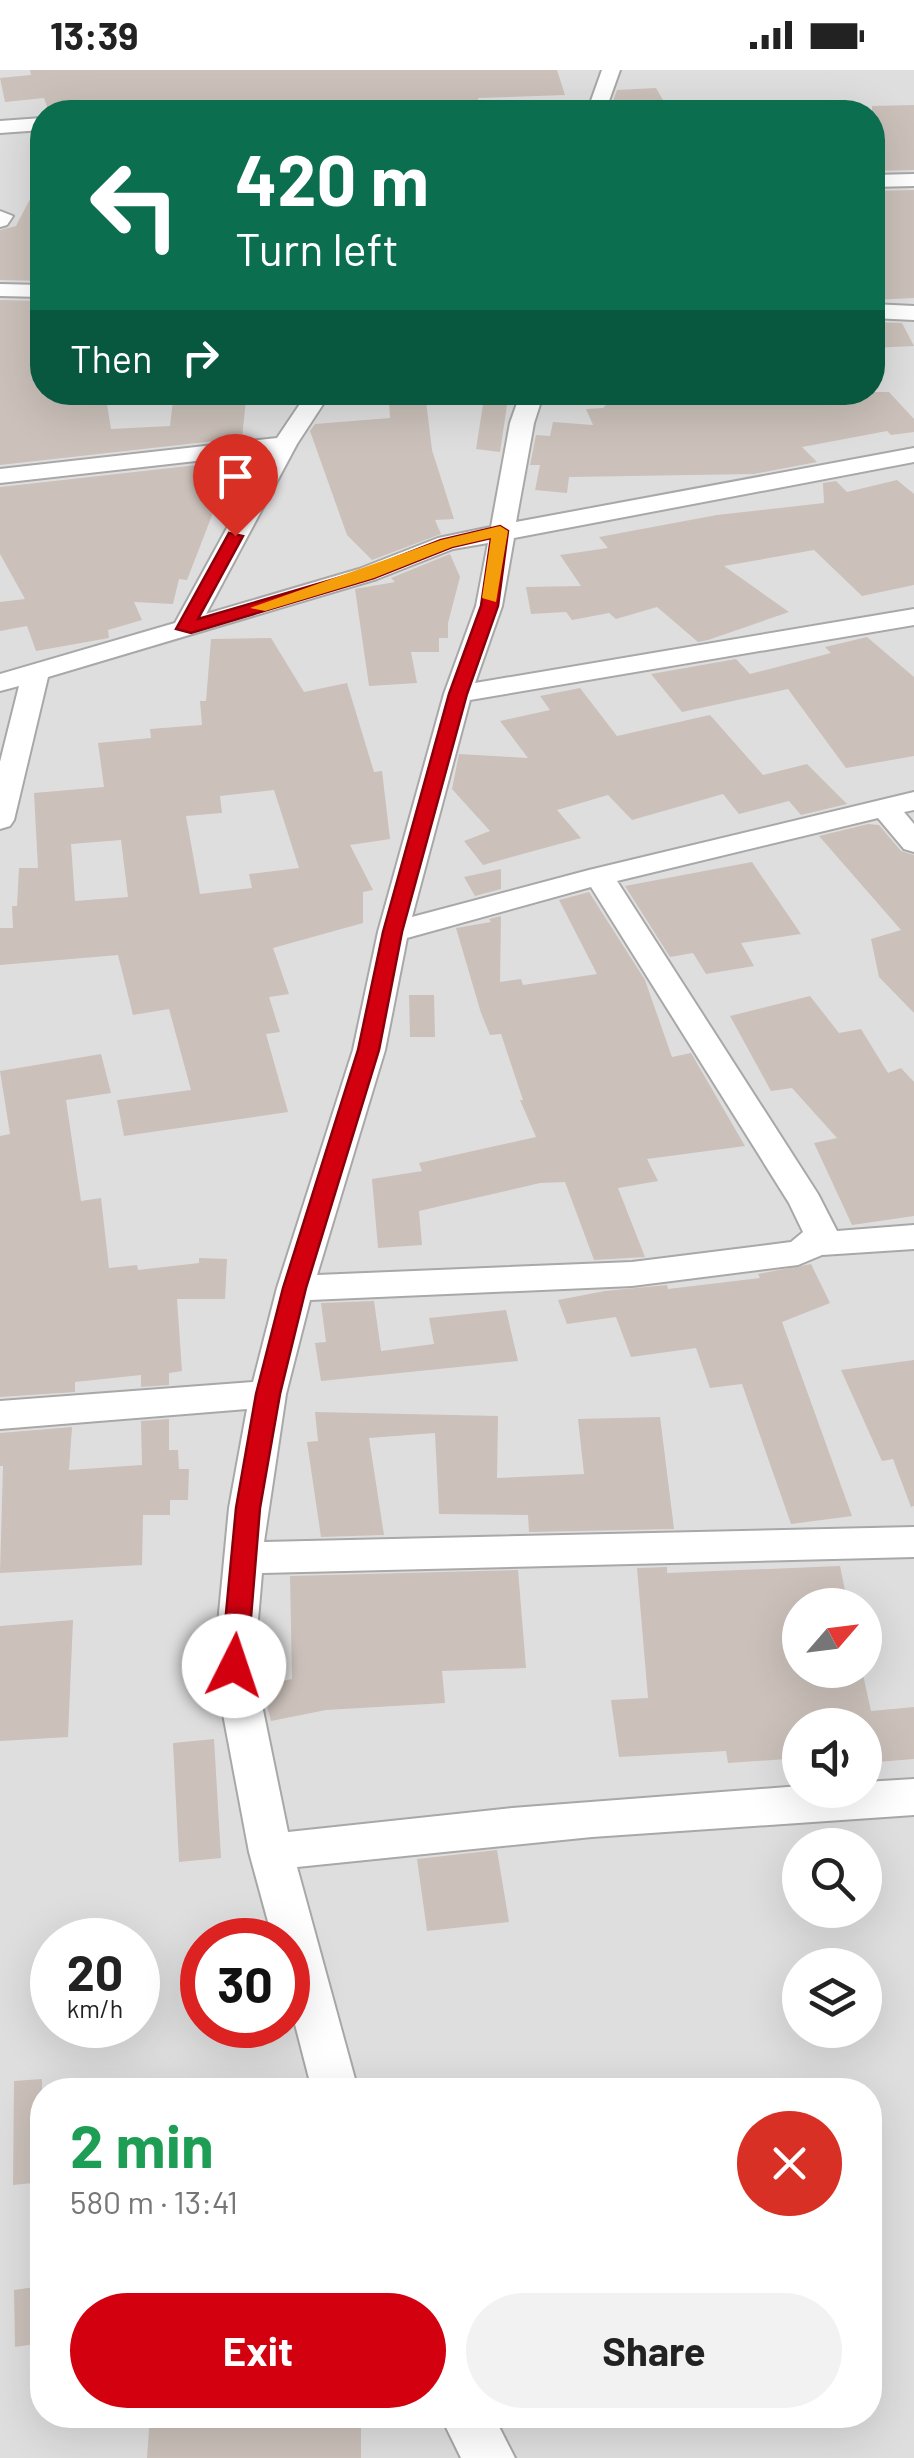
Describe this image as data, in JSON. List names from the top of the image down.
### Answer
{
  "north": "top right",
  "page": {
    "status": "13:39",
    "turn": ["420 m", "Turn left"],
    "then": "Then",
    "speed": "20 km/h",
    "limit": "30",
    "heading": ["2 min", "580 m · 13:41"],
    "buttons": ["Exit", "Share"]
  }
}
